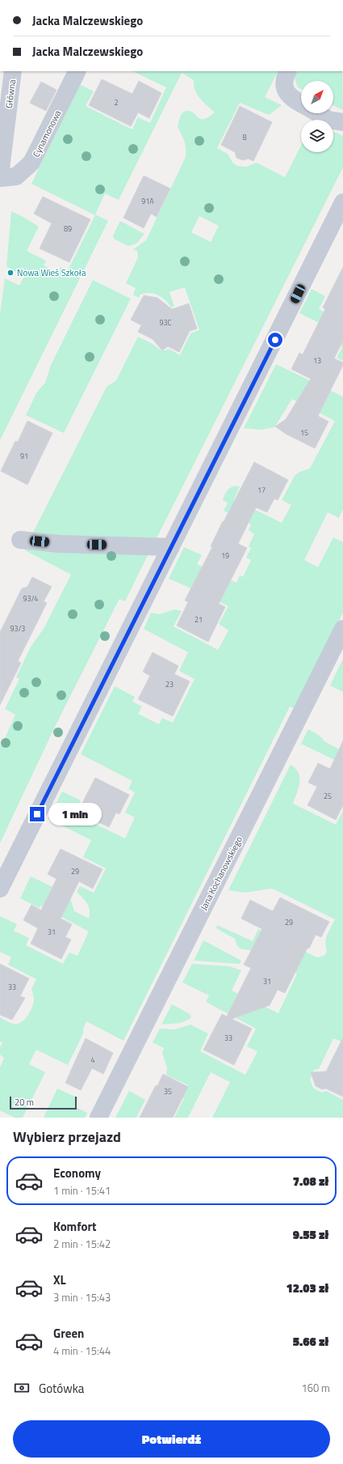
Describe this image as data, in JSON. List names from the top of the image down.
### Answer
{
  "streets": {
    "street": ["Główna", "Cynamonowa", "Jana Kochanowskiego"]
  },
  "places": ["Nowa Wieś Szkoła"],
  "house_numbers": [
    "2",
    "8",
    "91A",
    "89",
    "93C",
    "13",
    "15",
    "91",
    "17",
    "19",
    "93/4",
    "21",
    "93/3",
    "23",
    "25",
    "29",
    "29",
    "31",
    "31",
    "33",
    "33",
    "4",
    "35"
  ],
  "scale_bar": "20 m",
  "north": "top right",
  "page": {
    "banner": ["Jacka Malczewskiego", "Jacka Malczewskiego"],
    "bubble": "1 min",
    "scale": "20 m",
    "heading": "Wybierz przejazd",
    "list": [
      {
        "name": "Economy",
        "note": "1 min · 15:41",
        "value": "7.08 zł"
      },
      {
        "name": "Komfort",
        "note": "2 min · 15:42",
        "value": "9.55 zł"
      },
      {
        "name": "XL",
        "note": "3 min · 15:43",
        "value": "12.03 zł"
      },
      {
        "name": "Green",
        "note": "4 min · 15:44",
        "value": "5.66 zł"
      }
    ],
    "pay": ["Gotówka", "160 m"],
    "buttons": "Potwierdź"
  }
}
